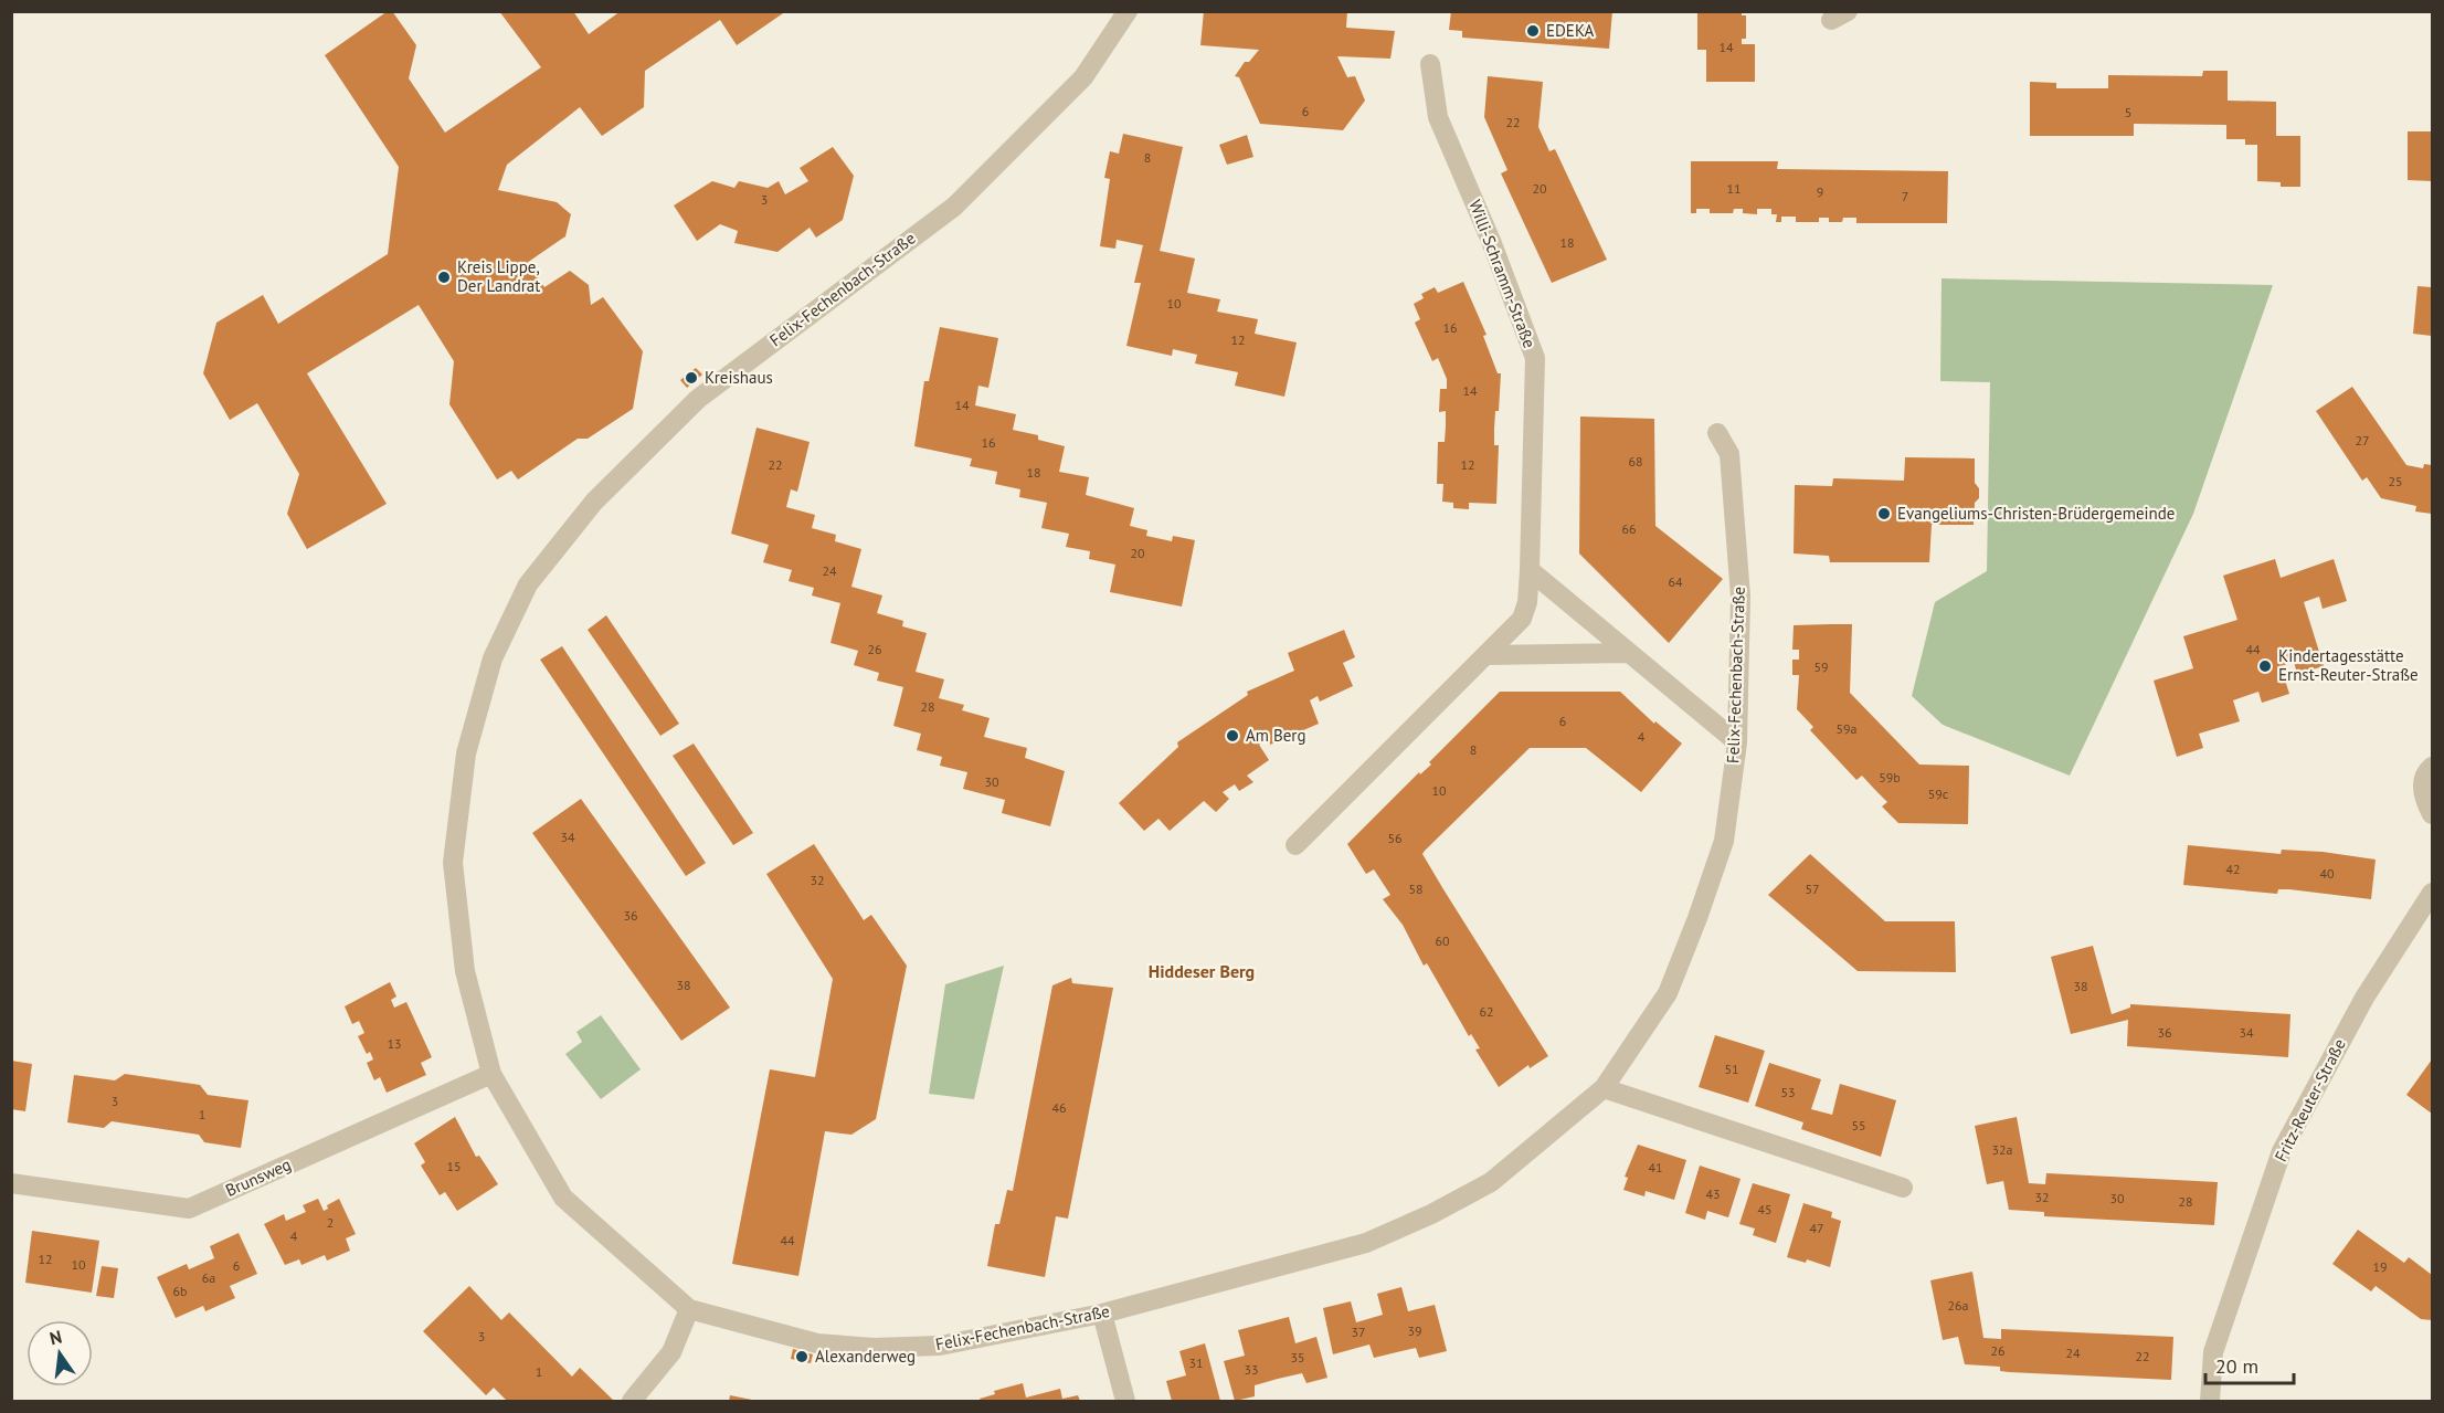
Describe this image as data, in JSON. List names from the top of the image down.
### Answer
{
  "streets": {
    "street": [
      "Willi-Schramm-Straße",
      "Felix-Fechenbach-Straße",
      "Fritz-Reuter-Straße",
      "Brunsweg"
    ]
  },
  "crossings": [
    ["Felix-Fechenbach-Straße", "Brunsweg"]
  ],
  "districts": ["Hiddeser Berg"],
  "places": [
    "EDEKA",
    "Kreis Lippe, Der Landrat",
    "Kreishaus",
    "Evangeliums-Christen-Brüdergemeinde",
    "Kindertagesstätte Ernst-Reuter-Straße",
    "Am Berg",
    "Alexanderweg"
  ],
  "house_numbers": [
    "14",
    "6",
    "5",
    "22",
    "8",
    "20",
    "11",
    "9",
    "7",
    "3",
    "18",
    "10",
    "16",
    "12",
    "14",
    "14",
    "27",
    "16",
    "68",
    "22",
    "12",
    "18",
    "25",
    "66",
    "20",
    "24",
    "64",
    "26",
    "44",
    "59",
    "28",
    "6",
    "59a",
    "4",
    "8",
    "59b",
    "30",
    "10",
    "59c",
    "34",
    "56",
    "42",
    "40",
    "32",
    "58",
    "57",
    "36",
    "60",
    "38",
    "38",
    "62",
    "36",
    "34",
    "13",
    "51",
    "53",
    "3",
    "46",
    "1",
    "55",
    "32a",
    "15",
    "41",
    "43",
    "32",
    "30",
    "28",
    "45",
    "2",
    "47",
    "4",
    "44",
    "12",
    "10",
    "6",
    "19",
    "6a",
    "6b",
    "26a",
    "39",
    "37",
    "3",
    "26",
    "24",
    "22",
    "35",
    "31",
    "33",
    "1"
  ],
  "scale_bar": "20 m",
  "north": "top"
}
